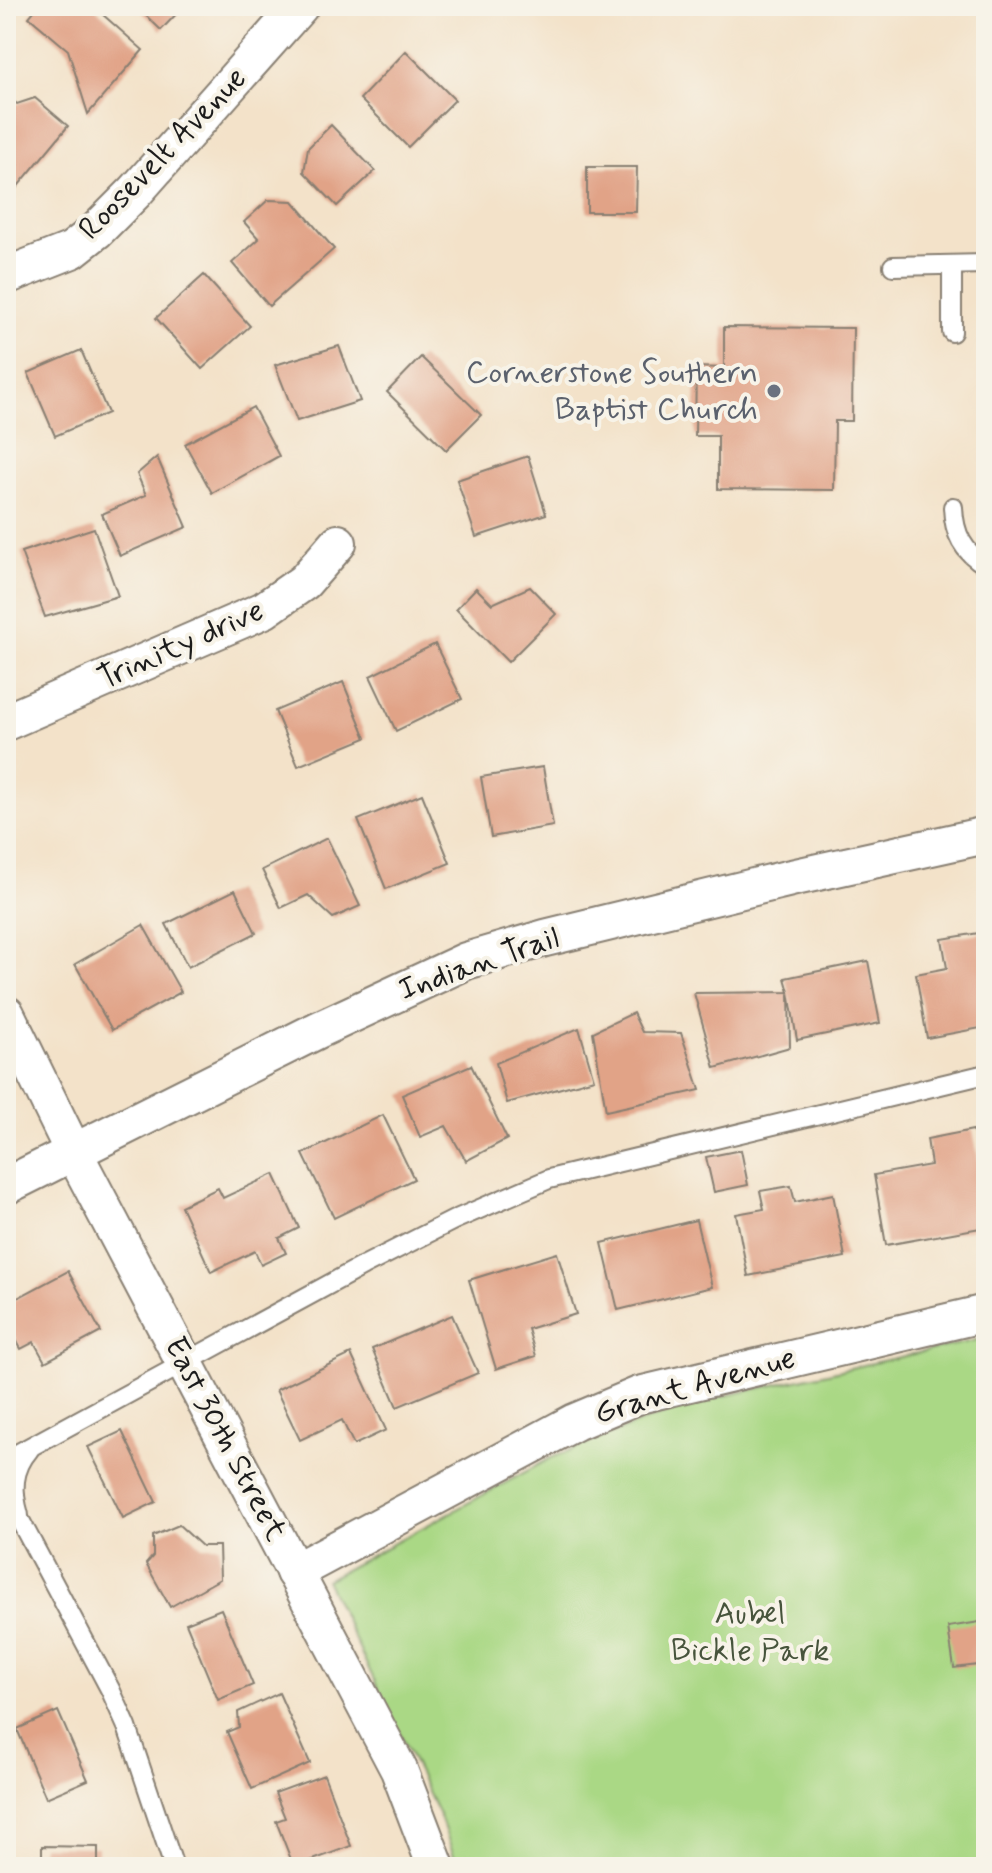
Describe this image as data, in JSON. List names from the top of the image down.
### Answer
{
  "streets": {
    "street": [
      "Roosevelt Avenue",
      "Trinity drive",
      "Indian Trail",
      "Grant Avenue",
      "East 30th Street"
    ]
  },
  "crossings": [
    ["Indian Trail", "East 30th Street"],
    ["Grant Avenue", "East 30th Street"]
  ],
  "parks": ["Aubel Bickle Park"],
  "places": ["Cornerstone Southern Baptist Church"]
}
